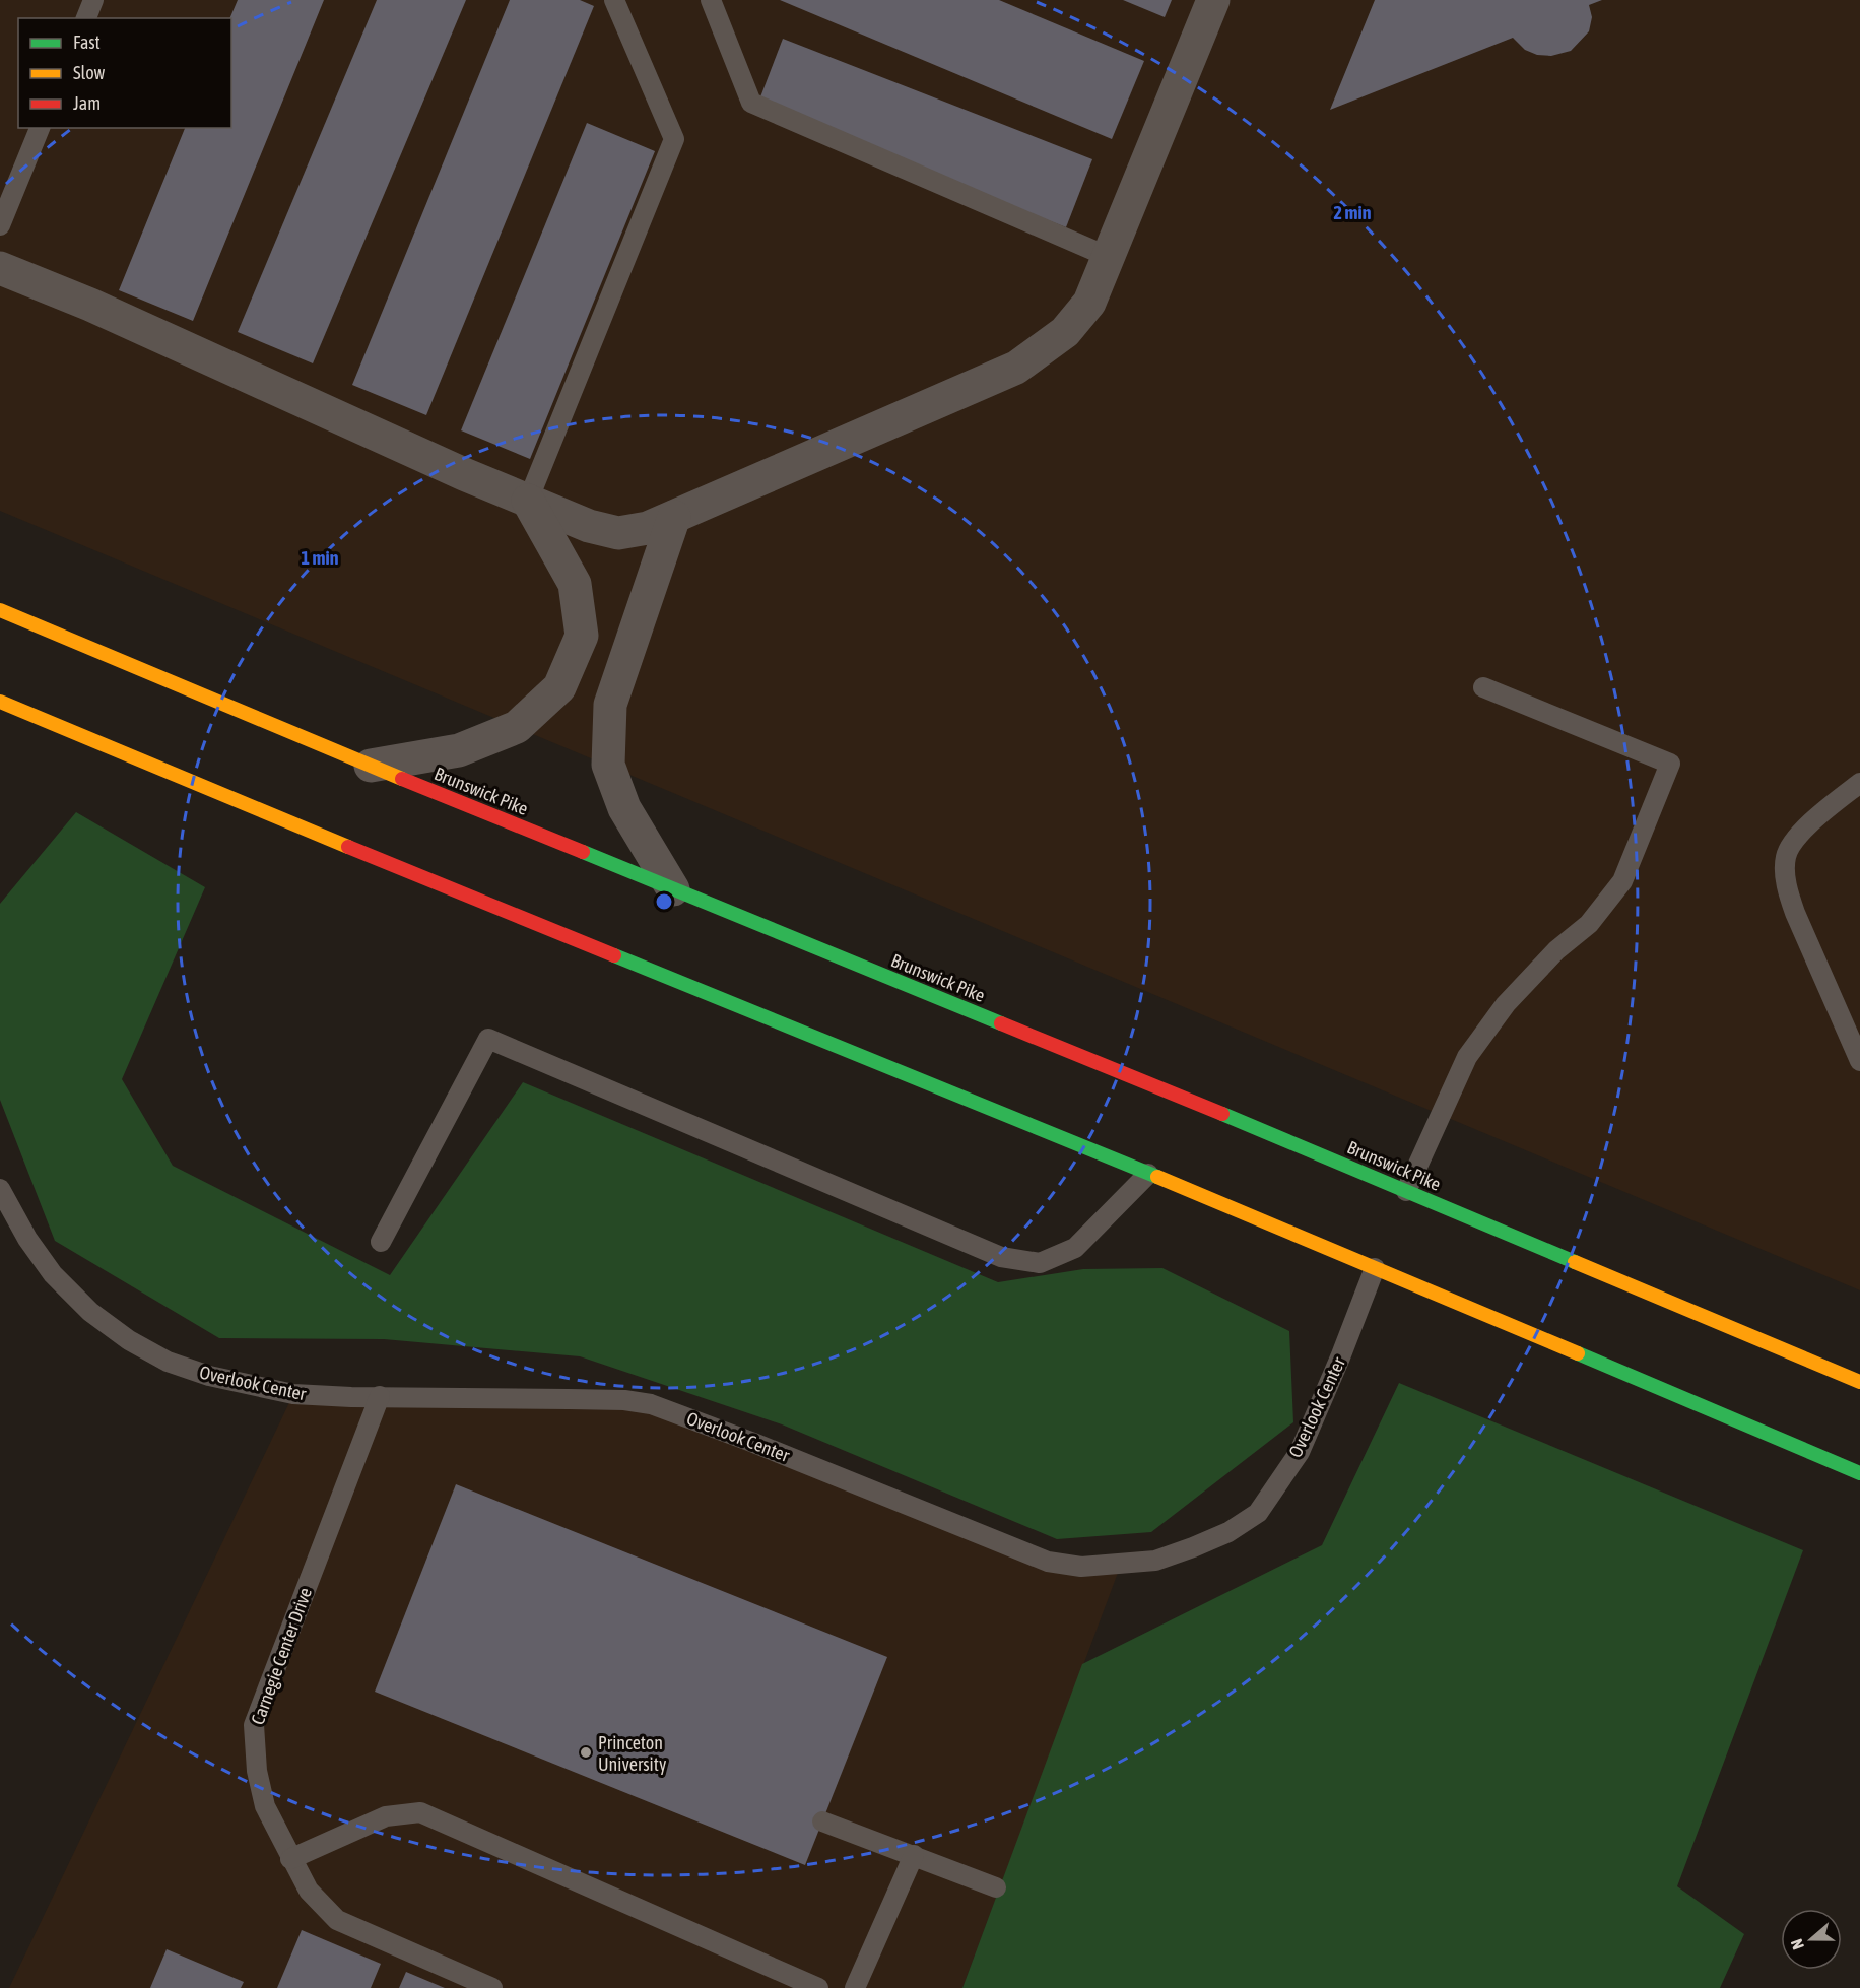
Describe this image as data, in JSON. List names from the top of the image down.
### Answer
{
  "streets": {
    "highway": ["Brunswick Pike"],
    "lane": ["Overlook Center", "Carnegie Center Drive"]
  },
  "crossings": [
    ["Overlook Center", "Carnegie Center Drive"]
  ],
  "places": ["Princeton University"],
  "legend": ["Fast", "Slow", "Jam"],
  "north": "left",
  "rings": ["2 min", "1 min"]
}
